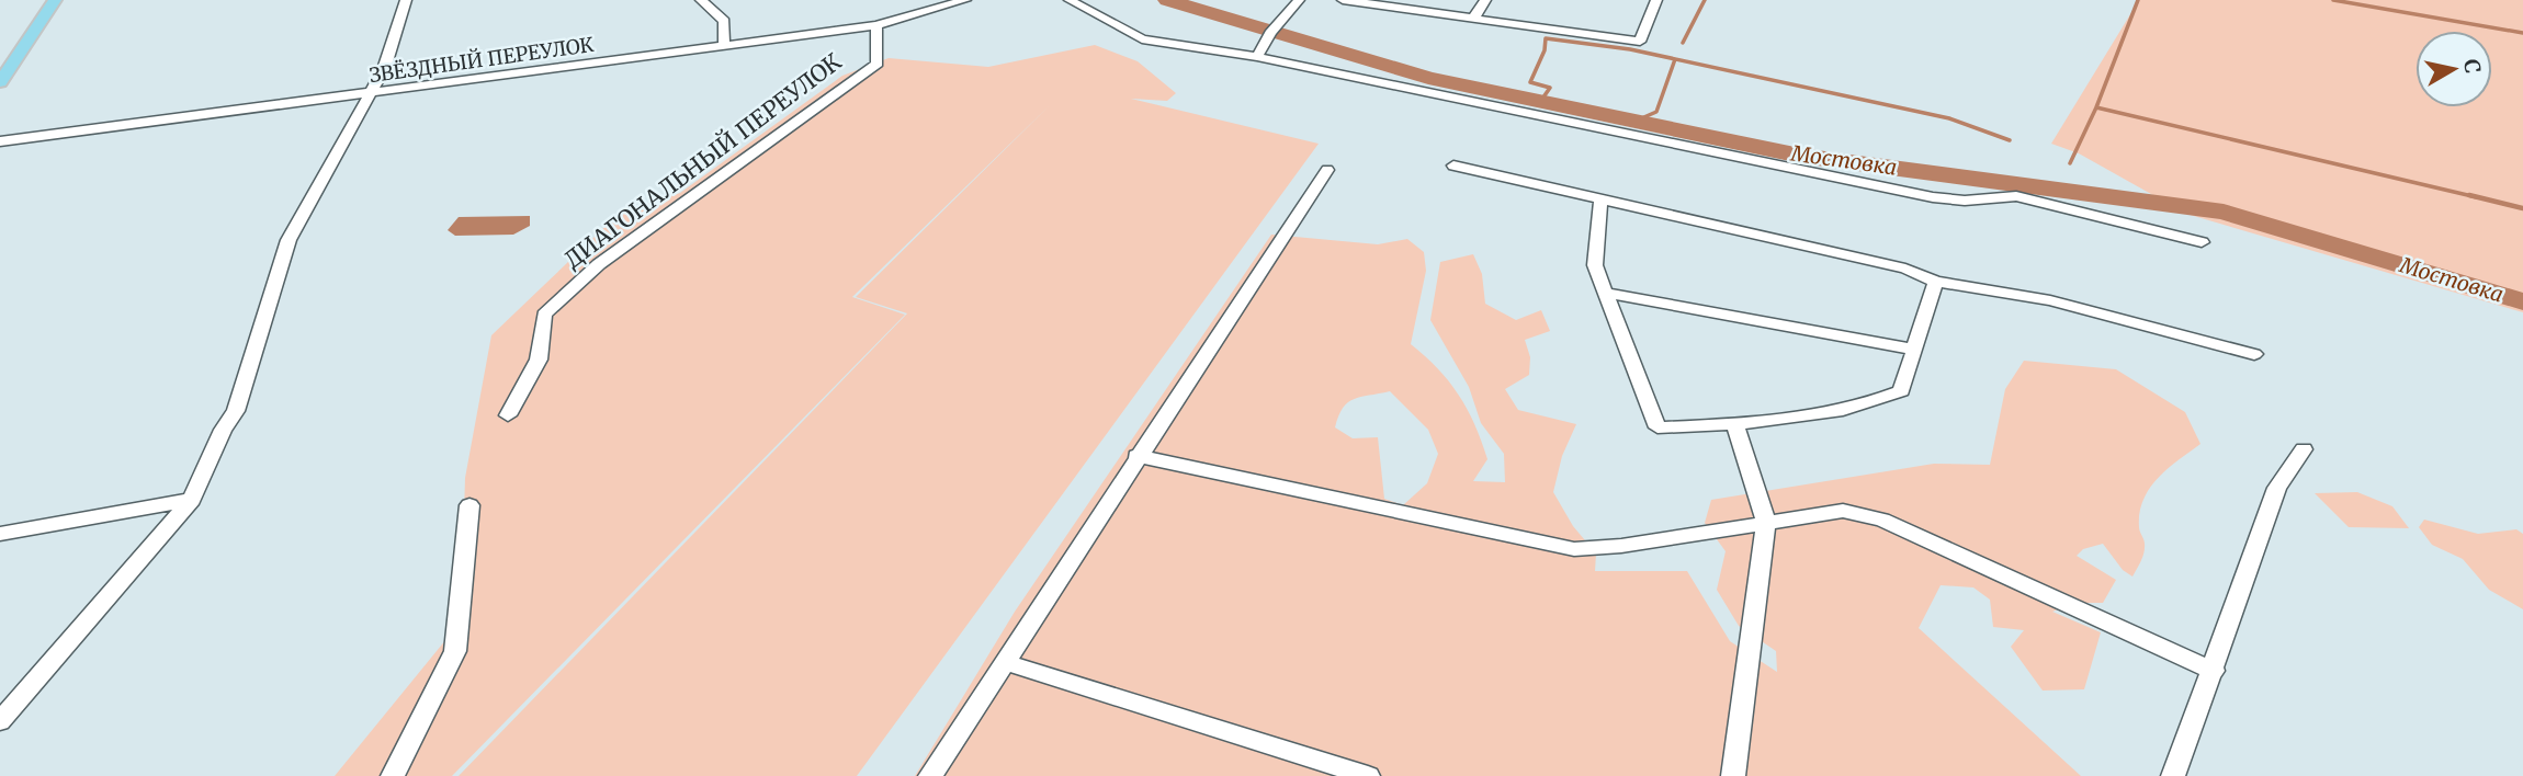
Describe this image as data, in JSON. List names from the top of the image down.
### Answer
{
  "streets": {
    "street": ["ЗВЁЗДНЫЙ ПЕРЕУЛОК", "ДИАГОНАЛЬНЫЙ ПЕРЕУЛОК"]
  },
  "crossings": [
    ["ЗВЁЗДНЫЙ ПЕРЕУЛОК", "ДИАГОНАЛЬНЫЙ ПЕРЕУЛОК"]
  ],
  "water": ["Мостовка"],
  "north": "right"
}
